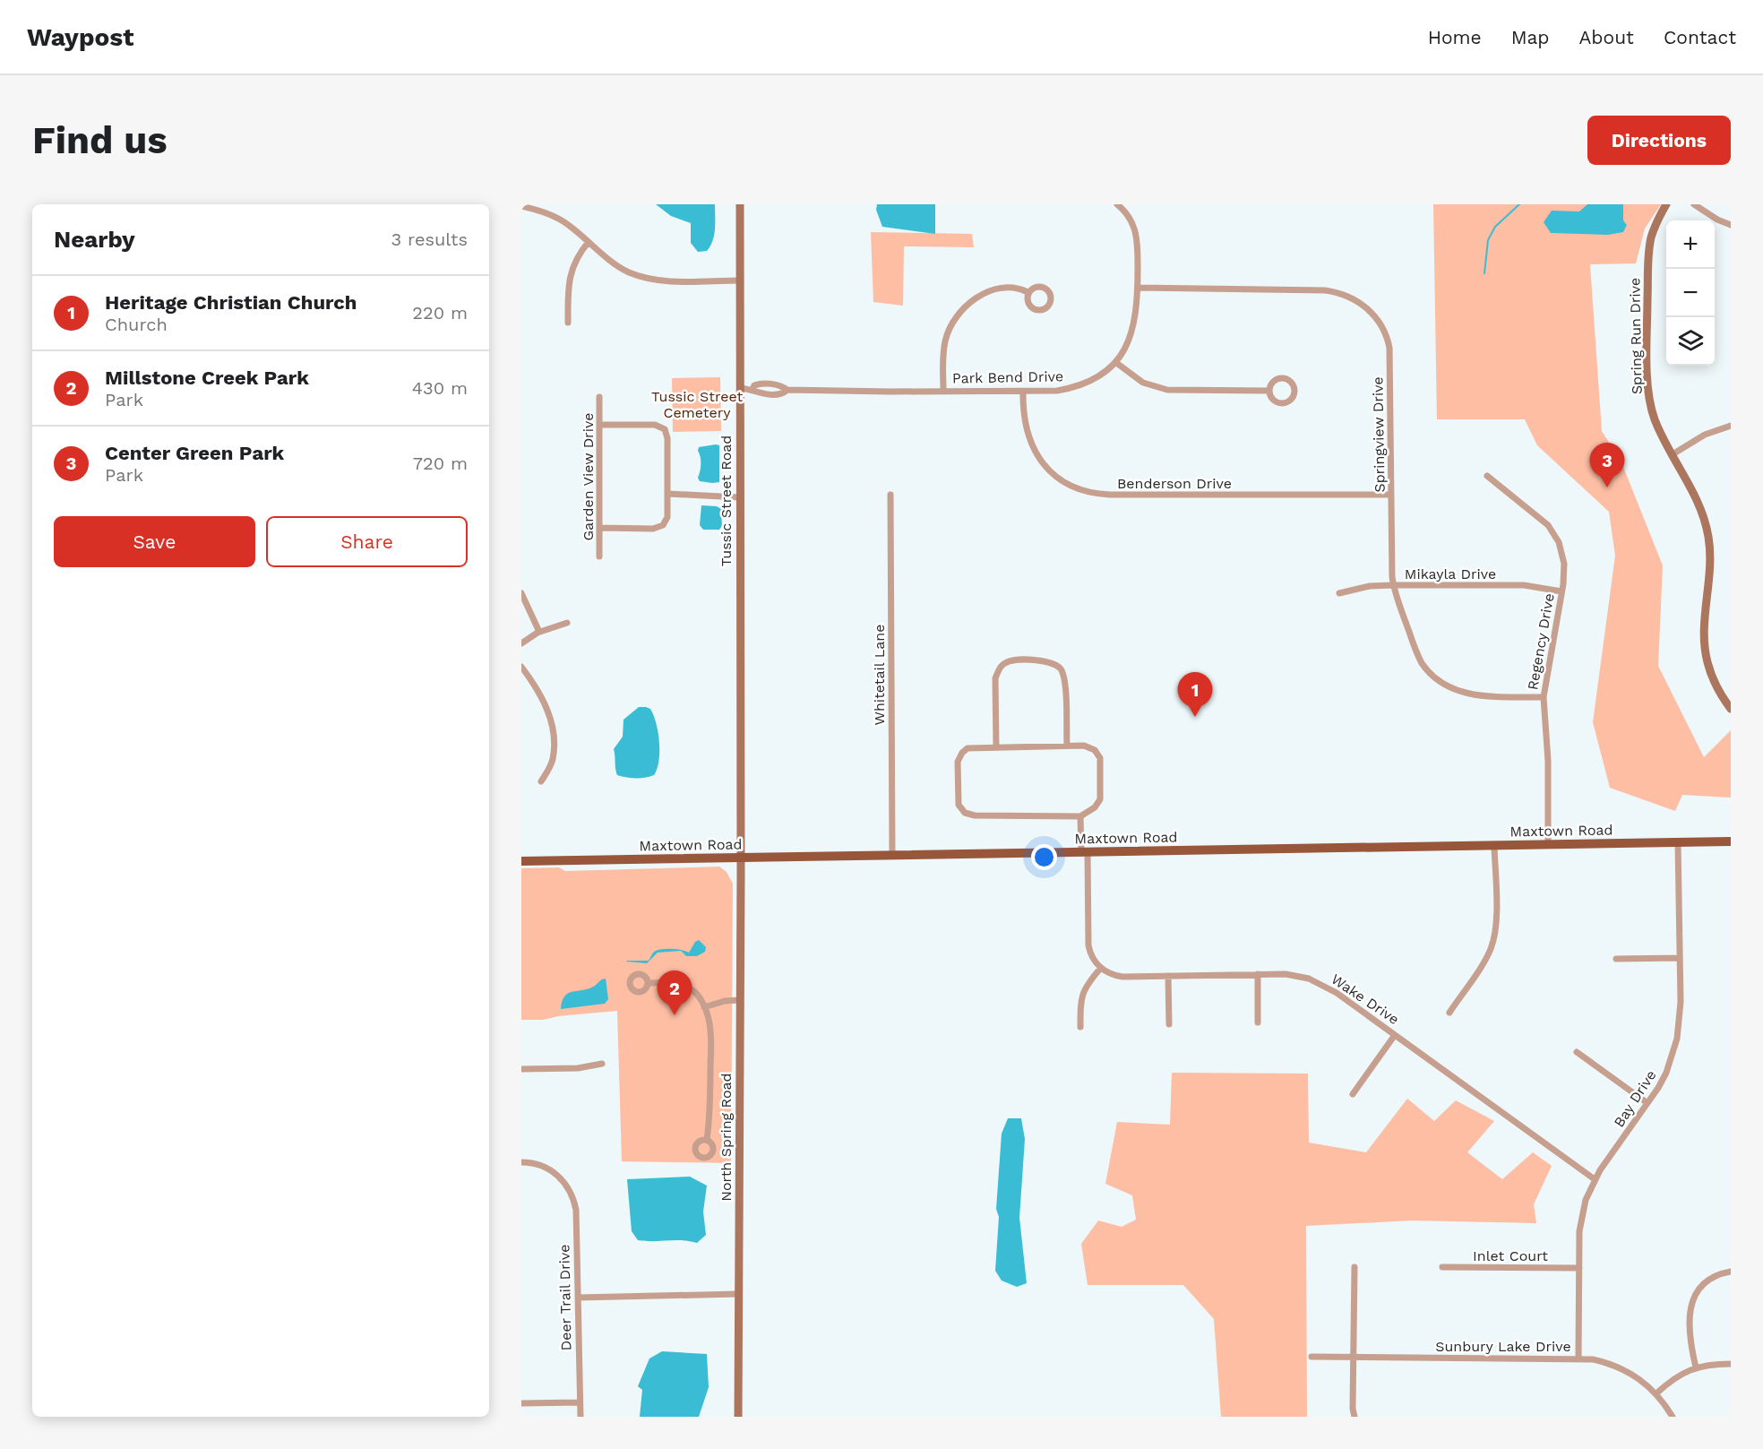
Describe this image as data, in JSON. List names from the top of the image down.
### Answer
{
  "streets": {
    "main road": [
      "Spring Run Drive",
      "Tussic Street Road",
      "Maxtown Road",
      "North Spring Road"
    ],
    "street": [
      "Park Bend Drive",
      "Springview Drive",
      "Garden View Drive",
      "Benderson Drive",
      "Mikayla Drive",
      "Regency Drive",
      "Whitetail Lane",
      "Wake Drive",
      "Bay Drive",
      "Inlet Court",
      "Deer Trail Drive",
      "Sunbury Lake Drive"
    ]
  },
  "crossings": [
    ["Park Bend Drive", "Springview Drive"],
    ["Park Bend Drive", "Benderson Drive"],
    ["Park Bend Drive", "Tussic Street Road"],
    ["Springview Drive", "Benderson Drive"],
    ["Springview Drive", "Mikayla Drive"],
    ["Springview Drive", "Regency Drive"],
    ["Tussic Street Road", "Maxtown Road"],
    ["Tussic Street Road", "North Spring Road"],
    ["Mikayla Drive", "Regency Drive"],
    ["Regency Drive", "Maxtown Road"],
    ["Whitetail Lane", "Maxtown Road"],
    ["Maxtown Road", "Bay Drive"],
    ["Maxtown Road", "North Spring Road"],
    ["Wake Drive", "Bay Drive"],
    ["Bay Drive", "Inlet Court"],
    ["Bay Drive", "Sunbury Lake Drive"]
  ],
  "parks": ["Tussic Street Cemetery"],
  "page": {
    "header": "Waypost",
    "nav": [
      "Home",
      "Map",
      "About",
      "Contact"
    ],
    "buttons": [
      "Directions",
      ["Save", "Share"]
    ],
    "title": "Find us",
    "heading": ["Nearby", "3 results"],
    "map_buttons": ["+", "−"],
    "list": [
      {
        "mark": "1",
        "name": "Heritage Christian Church",
        "note": "Church",
        "value": "220 m"
      },
      {
        "mark": "2",
        "name": "Millstone Creek Park",
        "note": "Park",
        "value": "430 m"
      },
      {
        "mark": "3",
        "name": "Center Green Park",
        "note": "Park",
        "value": "720 m"
      }
    ],
    "pins": ["3", "1", "2"]
  }
}
